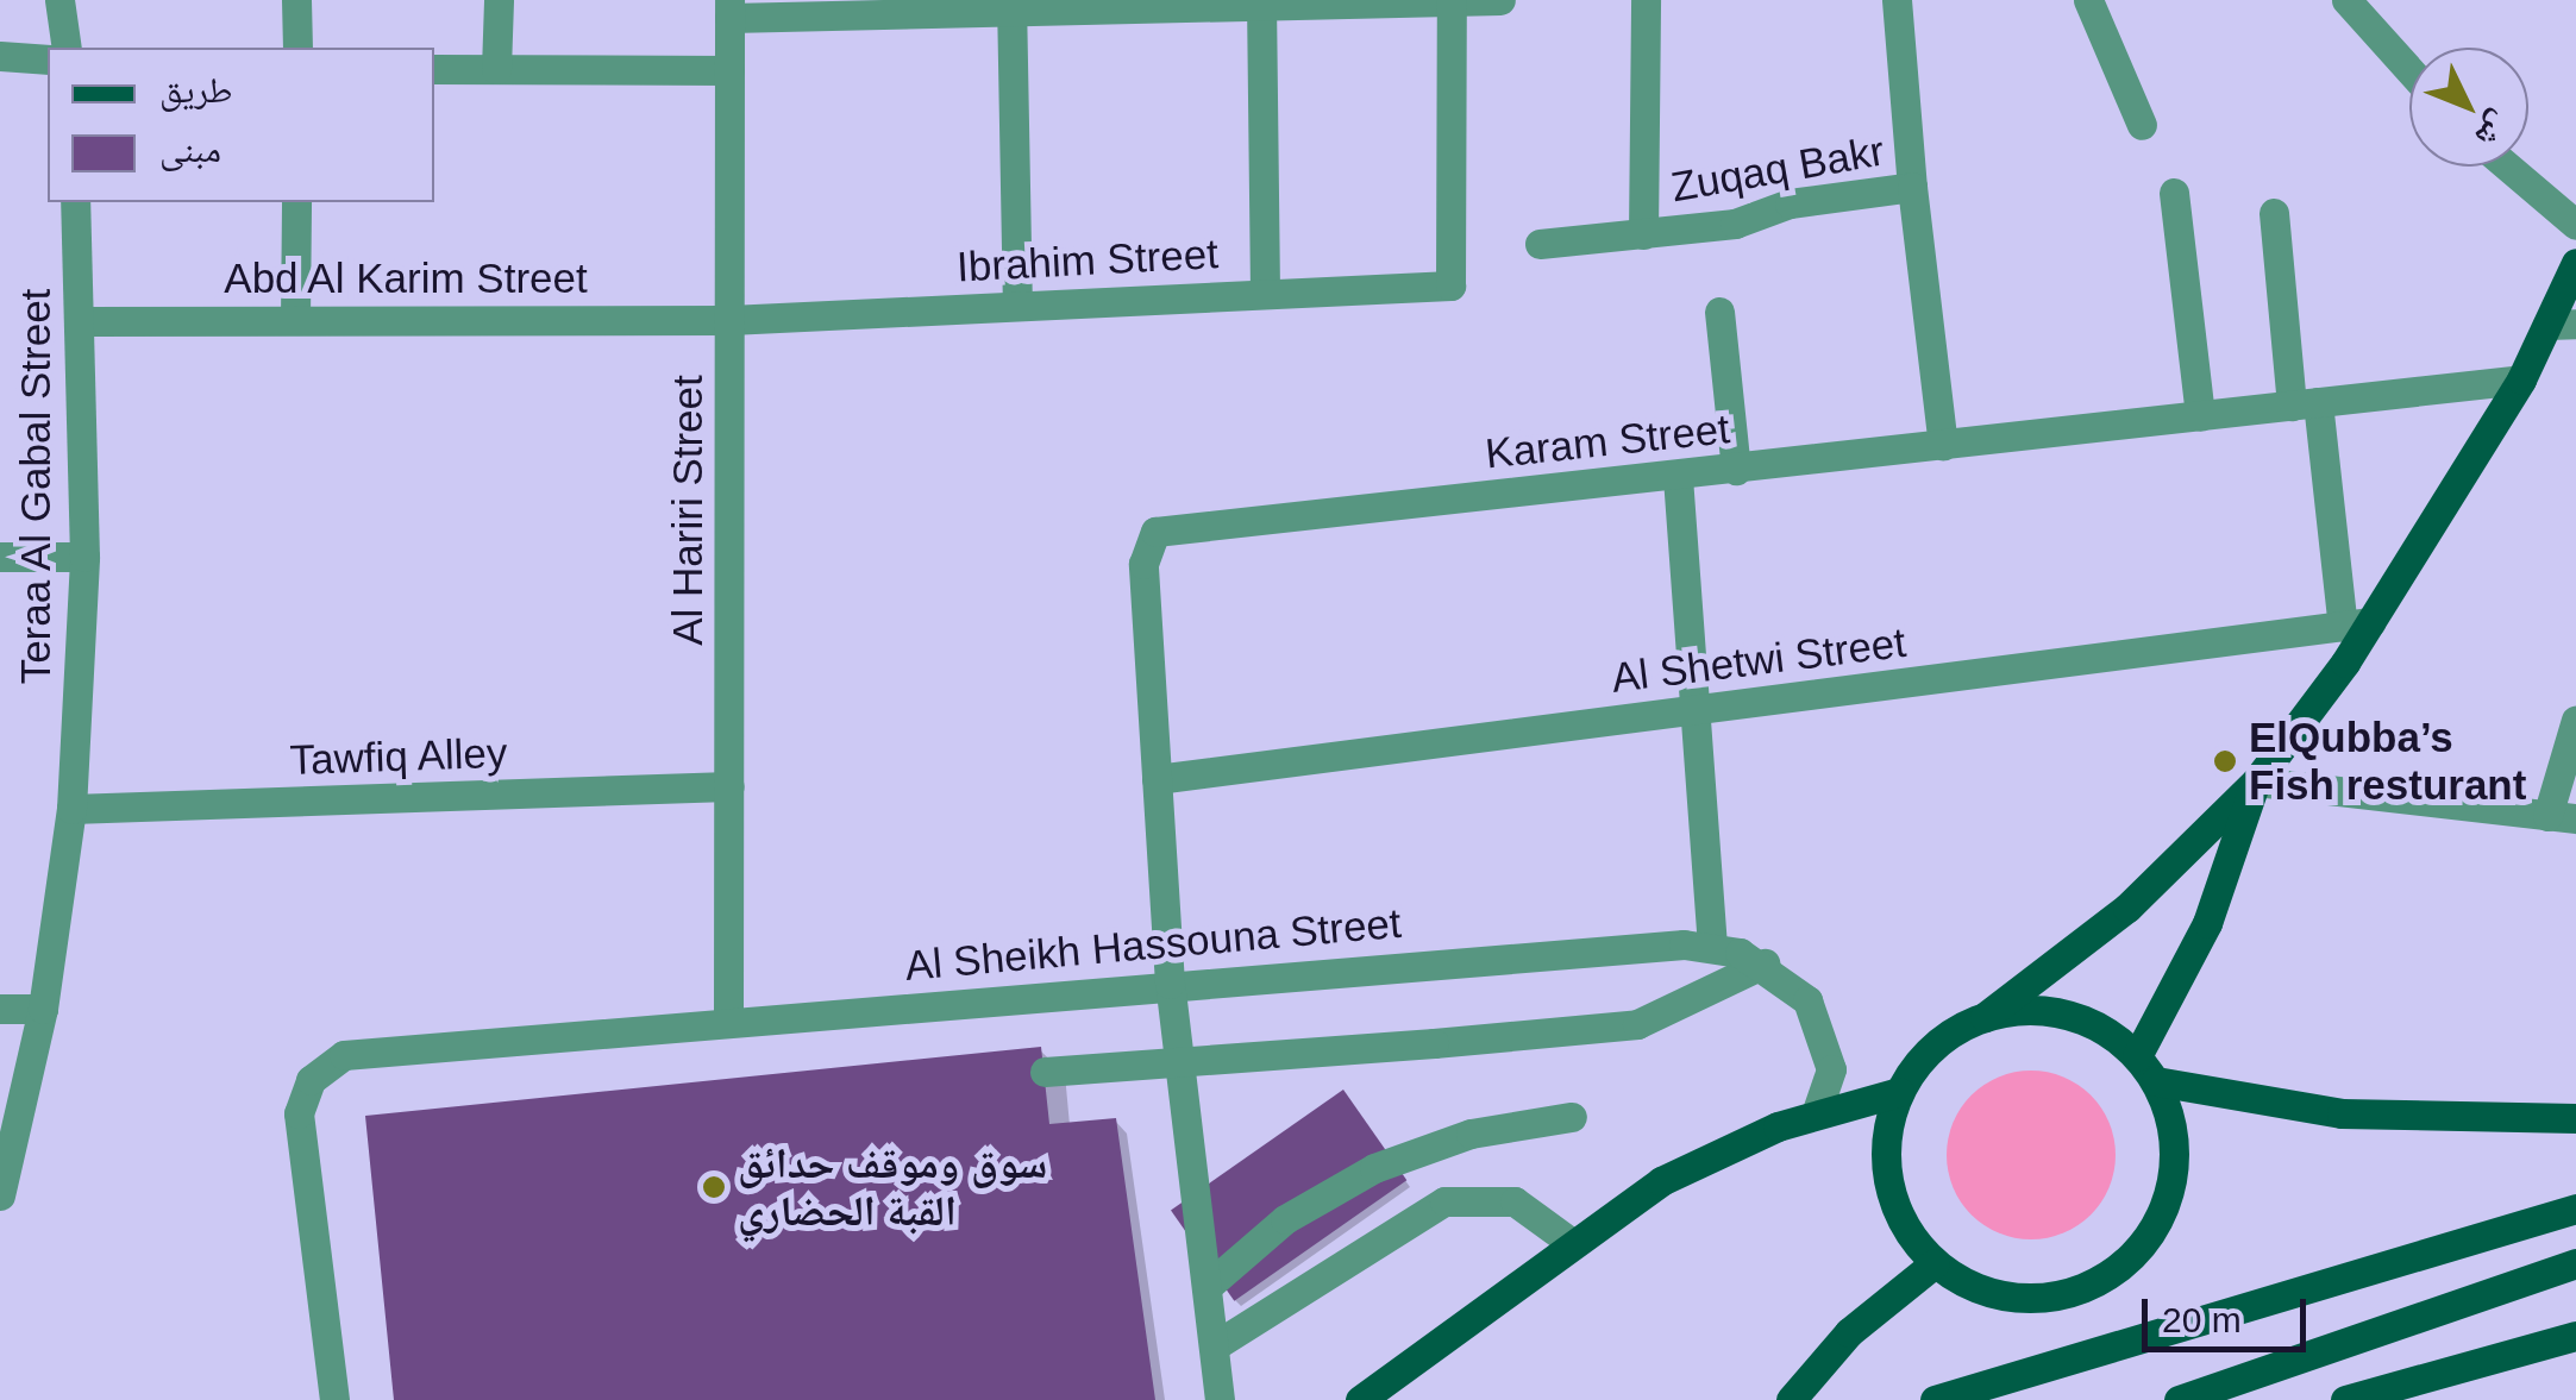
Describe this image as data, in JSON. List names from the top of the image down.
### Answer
{
  "streets": {
    "street": [
      "Zuqaq Bakr",
      "Ibrahim Street",
      "Abd Al Karim Street",
      "Karam Street",
      "Teraa Al Gabal Street",
      "Al Hariri Street",
      "Al Shetwi Street",
      "Tawfiq Alley",
      "Al Sheikh Hassouna Street"
    ]
  },
  "crossings": [
    ["Zuqaq Bakr", "Karam Street"],
    ["Ibrahim Street", "Abd Al Karim Street"],
    ["Ibrahim Street", "Al Hariri Street"],
    ["Abd Al Karim Street", "Teraa Al Gabal Street"],
    ["Abd Al Karim Street", "Al Hariri Street"],
    ["Karam Street", "Al Shetwi Street"],
    ["Karam Street", "Al Sheikh Hassouna Street"],
    ["Teraa Al Gabal Street", "Tawfiq Alley"],
    ["Al Hariri Street", "Tawfiq Alley"],
    ["Al Hariri Street", "Al Sheikh Hassouna Street"]
  ],
  "places": ["ElQubba’s Fish resturant", "سوق وموقف حدائق القبة الحضاري"],
  "legend": ["طريق", "مبنى"],
  "scale_bar": "20 m",
  "north": "bottom right"
}
